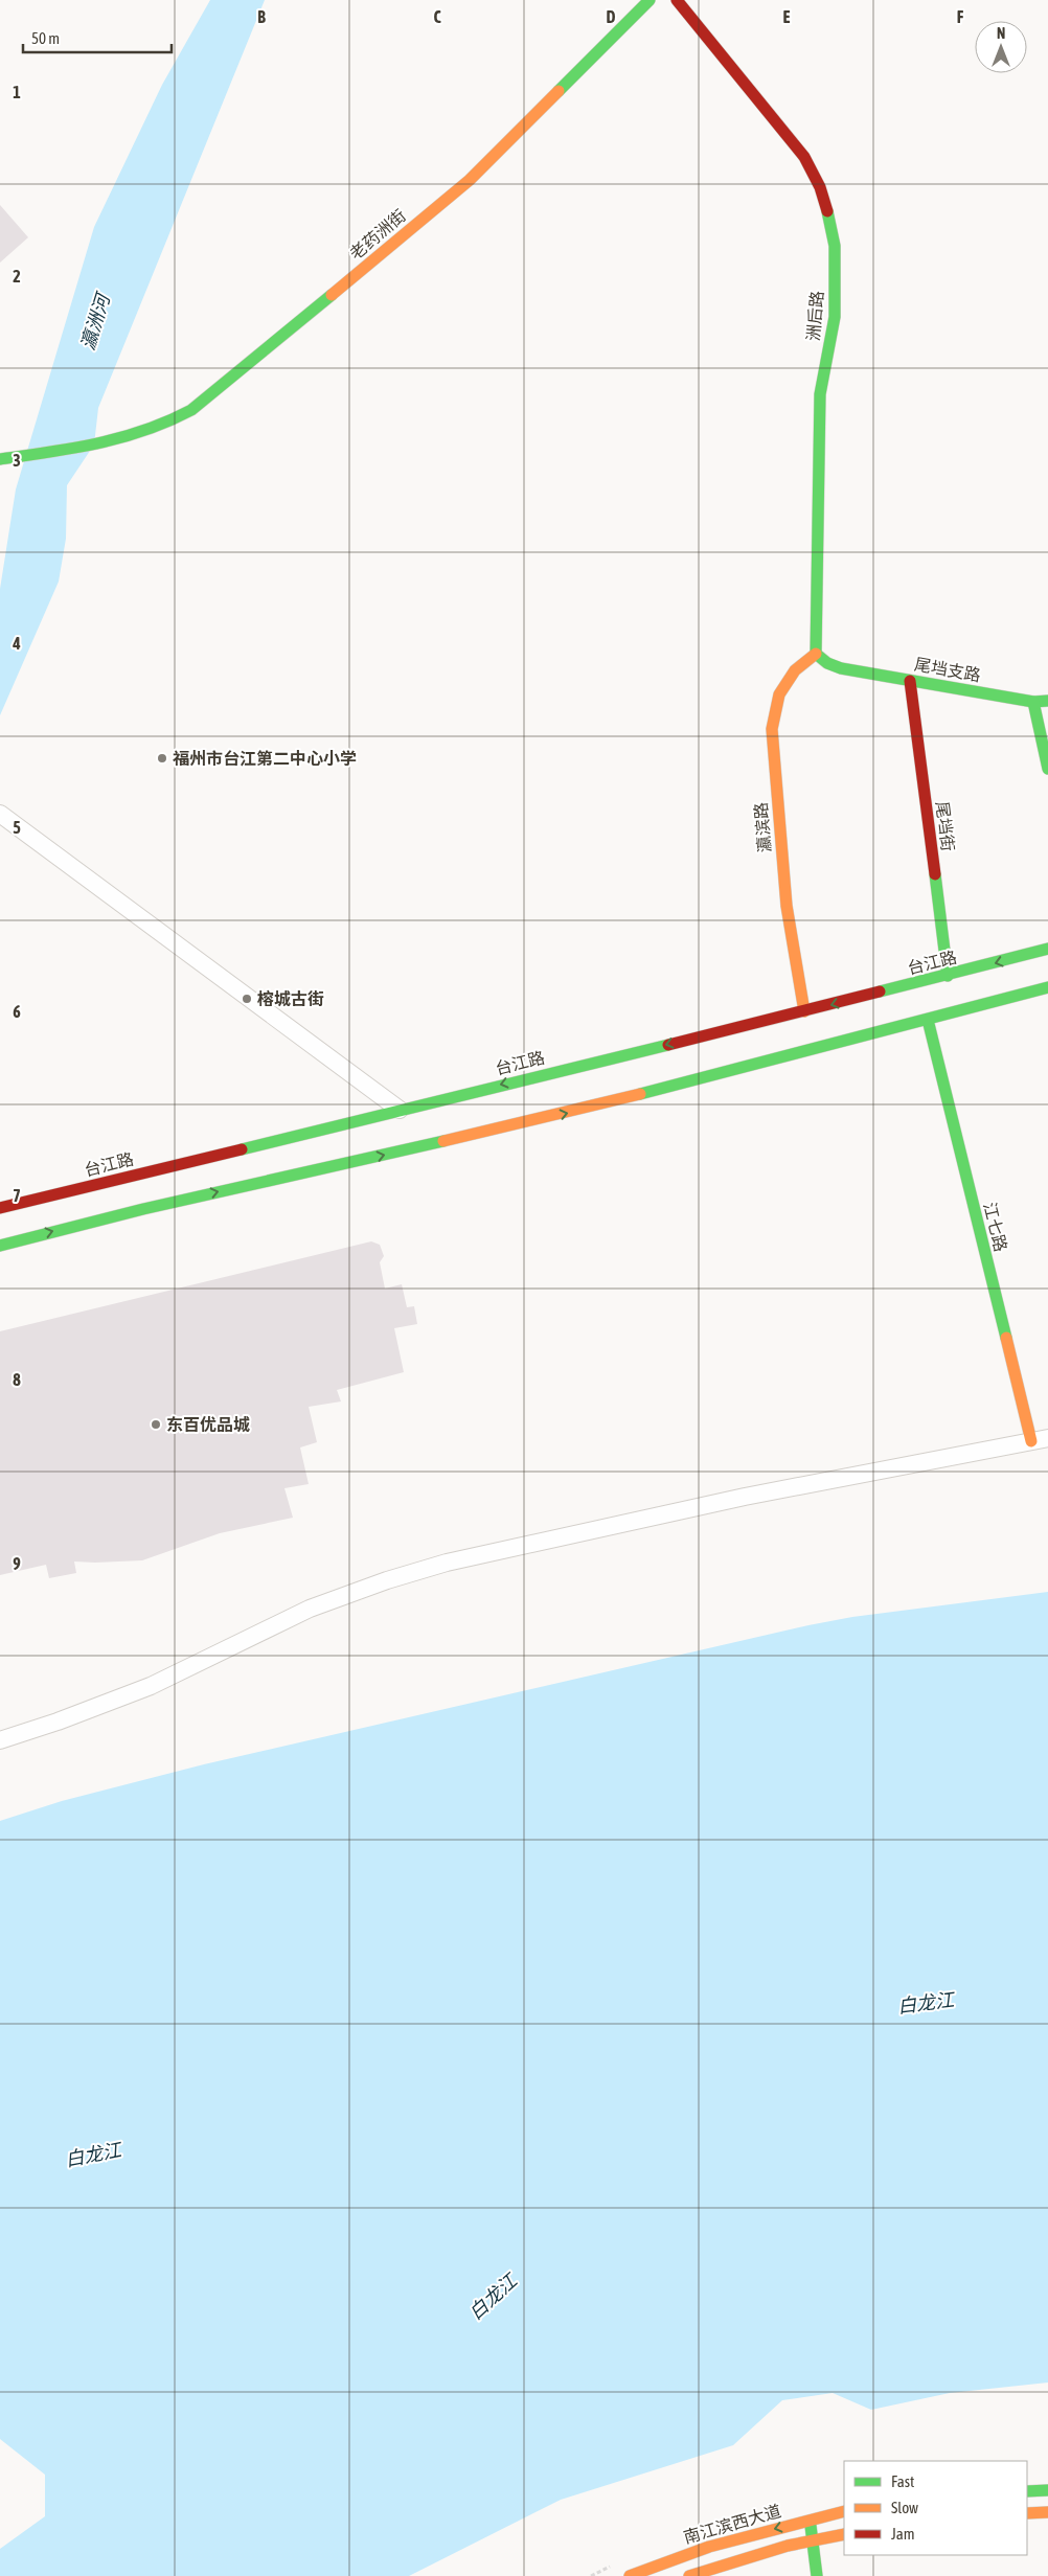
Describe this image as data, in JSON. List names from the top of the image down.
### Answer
{
  "streets": {
    "street": [
      "老药洲街",
      "洲后路",
      "尾垱支路",
      "尾垱街",
      "瀛滨路",
      "台江路",
      "江七路",
      "南江滨西大道"
    ]
  },
  "crossings": [
    ["洲后路", "尾垱支路"],
    ["洲后路", "瀛滨路"],
    ["尾垱支路", "尾垱街"],
    ["尾垱支路", "瀛滨路"],
    ["尾垱街", "台江路"],
    ["瀛滨路", "台江路"]
  ],
  "water": ["瀛洲河", "白龙江"],
  "places": ["福州市台江第二中心小学", "榕城古街", "东百优品城"],
  "legend": ["Fast", "Slow", "Jam"],
  "scale_bar": "50 m",
  "north": "top",
  "grid": {
    "columns": [
      "B",
      "C",
      "D",
      "E",
      "F"
    ],
    "rows": [
      "1",
      "2",
      "3",
      "4",
      "5",
      "6",
      "7",
      "8",
      "9"
    ]
  }
}
